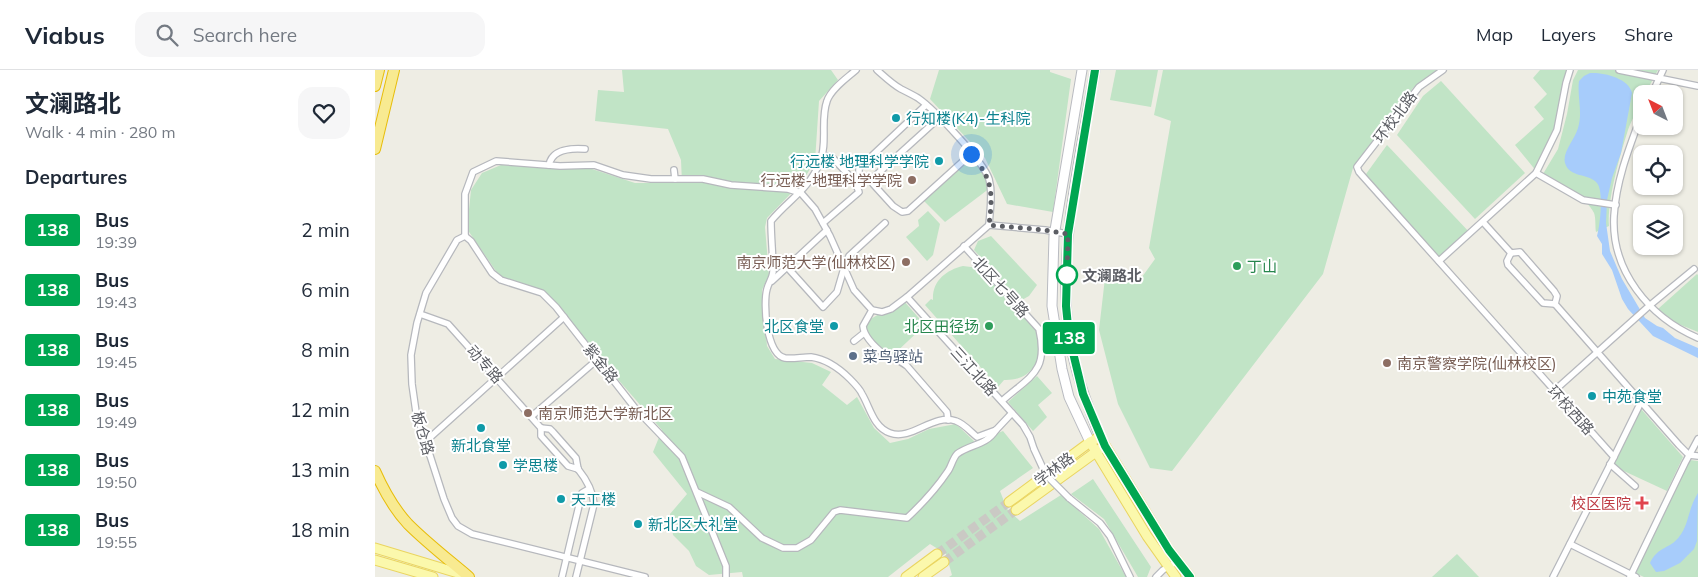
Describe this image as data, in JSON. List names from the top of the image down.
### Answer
{
  "streets": {
    "main road": ["学林路"],
    "street": [
      "环校北路",
      "北区七号路",
      "紫金路",
      "动专路",
      "三江北路",
      "环校西路",
      "板仓路"
    ]
  },
  "crossings": [
    ["环校北路", "环校西路"],
    ["北区七号路", "三江北路"],
    ["紫金路", "板仓路"],
    ["动专路", "板仓路"],
    ["三江北路", "学林路"]
  ],
  "places": {
    "other": [
      "行知楼(K4)-生科院",
      "行远楼 地理科学学院",
      "行远楼-地理科学学院",
      "南京师范大学(仙林校区)",
      "丁山",
      "文澜路北",
      "北区食堂",
      "北区田径场",
      "菜鸟驿站",
      "南京警察学院(仙林校区)",
      "中苑食堂",
      "南京师范大学新北区",
      "新北食堂",
      "学思楼",
      "天工楼",
      "新北区大礼堂"
    ],
    "health": ["校区医院"]
  },
  "lines": ["bus line 138"],
  "north": "top left",
  "page": {
    "header": "Viabus",
    "search": "Search here",
    "nav": ["Map", "Layers", "Share"],
    "heading": [
      ["文澜路北", "Walk · 4 min · 280 m"],
      "Departures"
    ],
    "on_map": "138",
    "list": [
      {
        "mark": "138",
        "name": "Bus",
        "note": "19:39",
        "value": "2 min"
      },
      {
        "mark": "138",
        "name": "Bus",
        "note": "19:43",
        "value": "6 min"
      },
      {
        "mark": "138",
        "name": "Bus",
        "note": "19:45",
        "value": "8 min"
      },
      {
        "mark": "138",
        "name": "Bus",
        "note": "19:49",
        "value": "12 min"
      },
      {
        "mark": "138",
        "name": "Bus",
        "note": "19:50",
        "value": "13 min"
      },
      {
        "mark": "138",
        "name": "Bus",
        "note": "19:55",
        "value": "18 min"
      }
    ]
  }
}
